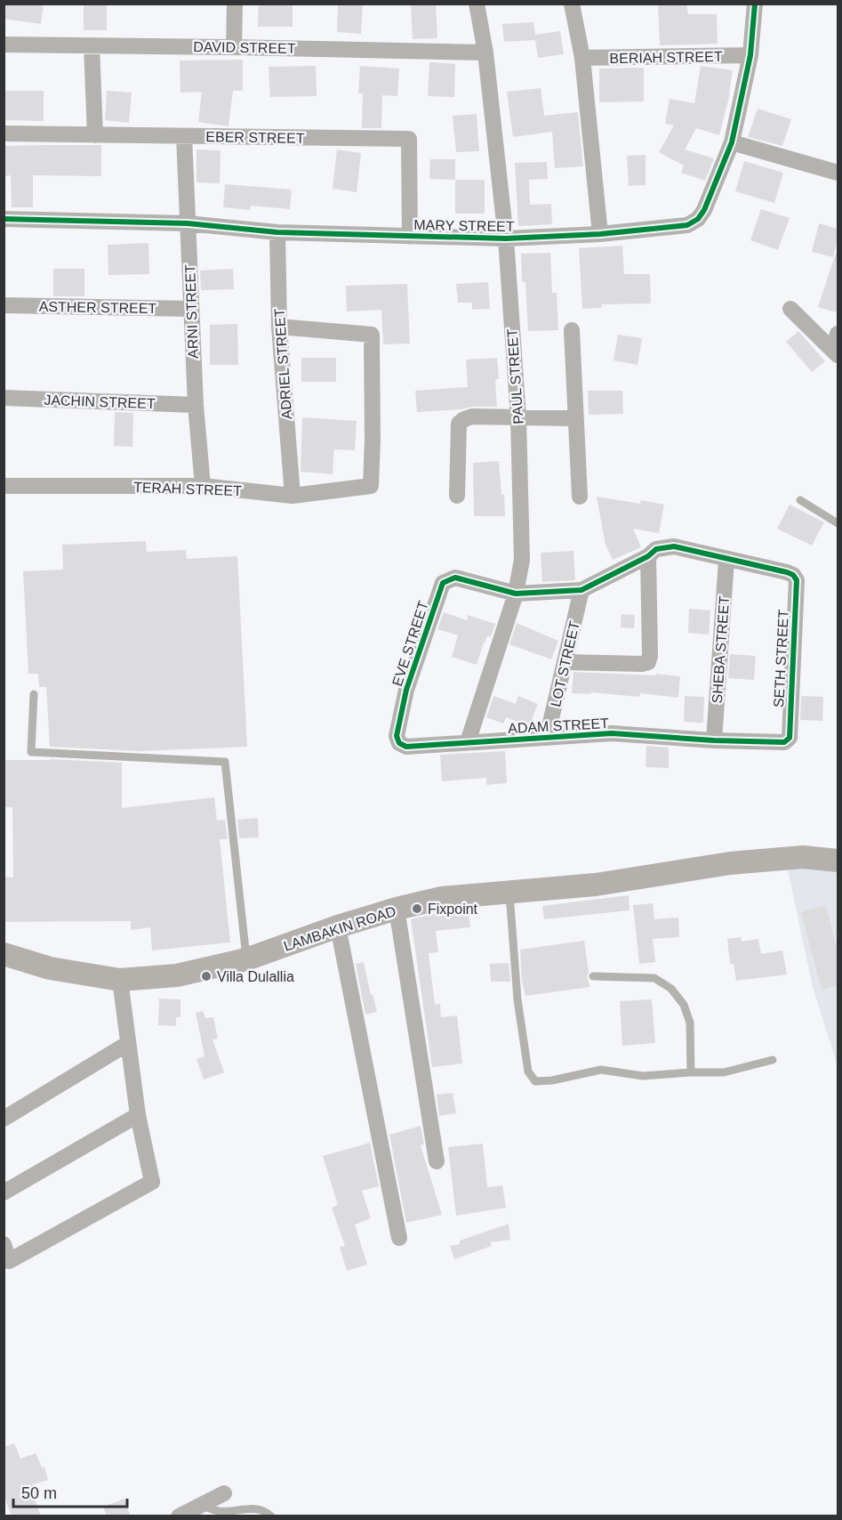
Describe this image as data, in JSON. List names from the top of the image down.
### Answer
{
  "streets": {
    "main road": ["LAMBAKIN ROAD"],
    "street": [
      "DAVID STREET",
      "BERIAH STREET",
      "EBER STREET",
      "MARY STREET",
      "ASTHER STREET",
      "ARNI STREET",
      "ADRIEL STREET",
      "PAUL STREET",
      "JACHIN STREET",
      "TERAH STREET",
      "EVE STREET",
      "SHEBA STREET",
      "SETH STREET",
      "LOT STREET",
      "ADAM STREET"
    ]
  },
  "crossings": [
    ["DAVID STREET", "PAUL STREET"],
    ["BERIAH STREET", "MARY STREET"],
    ["EBER STREET", "MARY STREET"],
    ["EBER STREET", "ARNI STREET"],
    ["MARY STREET", "ARNI STREET"],
    ["MARY STREET", "ADRIEL STREET"],
    ["MARY STREET", "PAUL STREET"],
    ["ASTHER STREET", "ARNI STREET"],
    ["ARNI STREET", "JACHIN STREET"],
    ["ARNI STREET", "TERAH STREET"],
    ["ADRIEL STREET", "TERAH STREET"],
    ["PAUL STREET", "EVE STREET"],
    ["PAUL STREET", "ADAM STREET"],
    ["EVE STREET", "ADAM STREET"],
    ["SHEBA STREET", "SETH STREET"],
    ["SHEBA STREET", "ADAM STREET"],
    ["SETH STREET", "ADAM STREET"],
    ["LOT STREET", "ADAM STREET"]
  ],
  "places": ["Fixpoint", "Villa Dulallia"],
  "scale_bar": "50 m"
}
